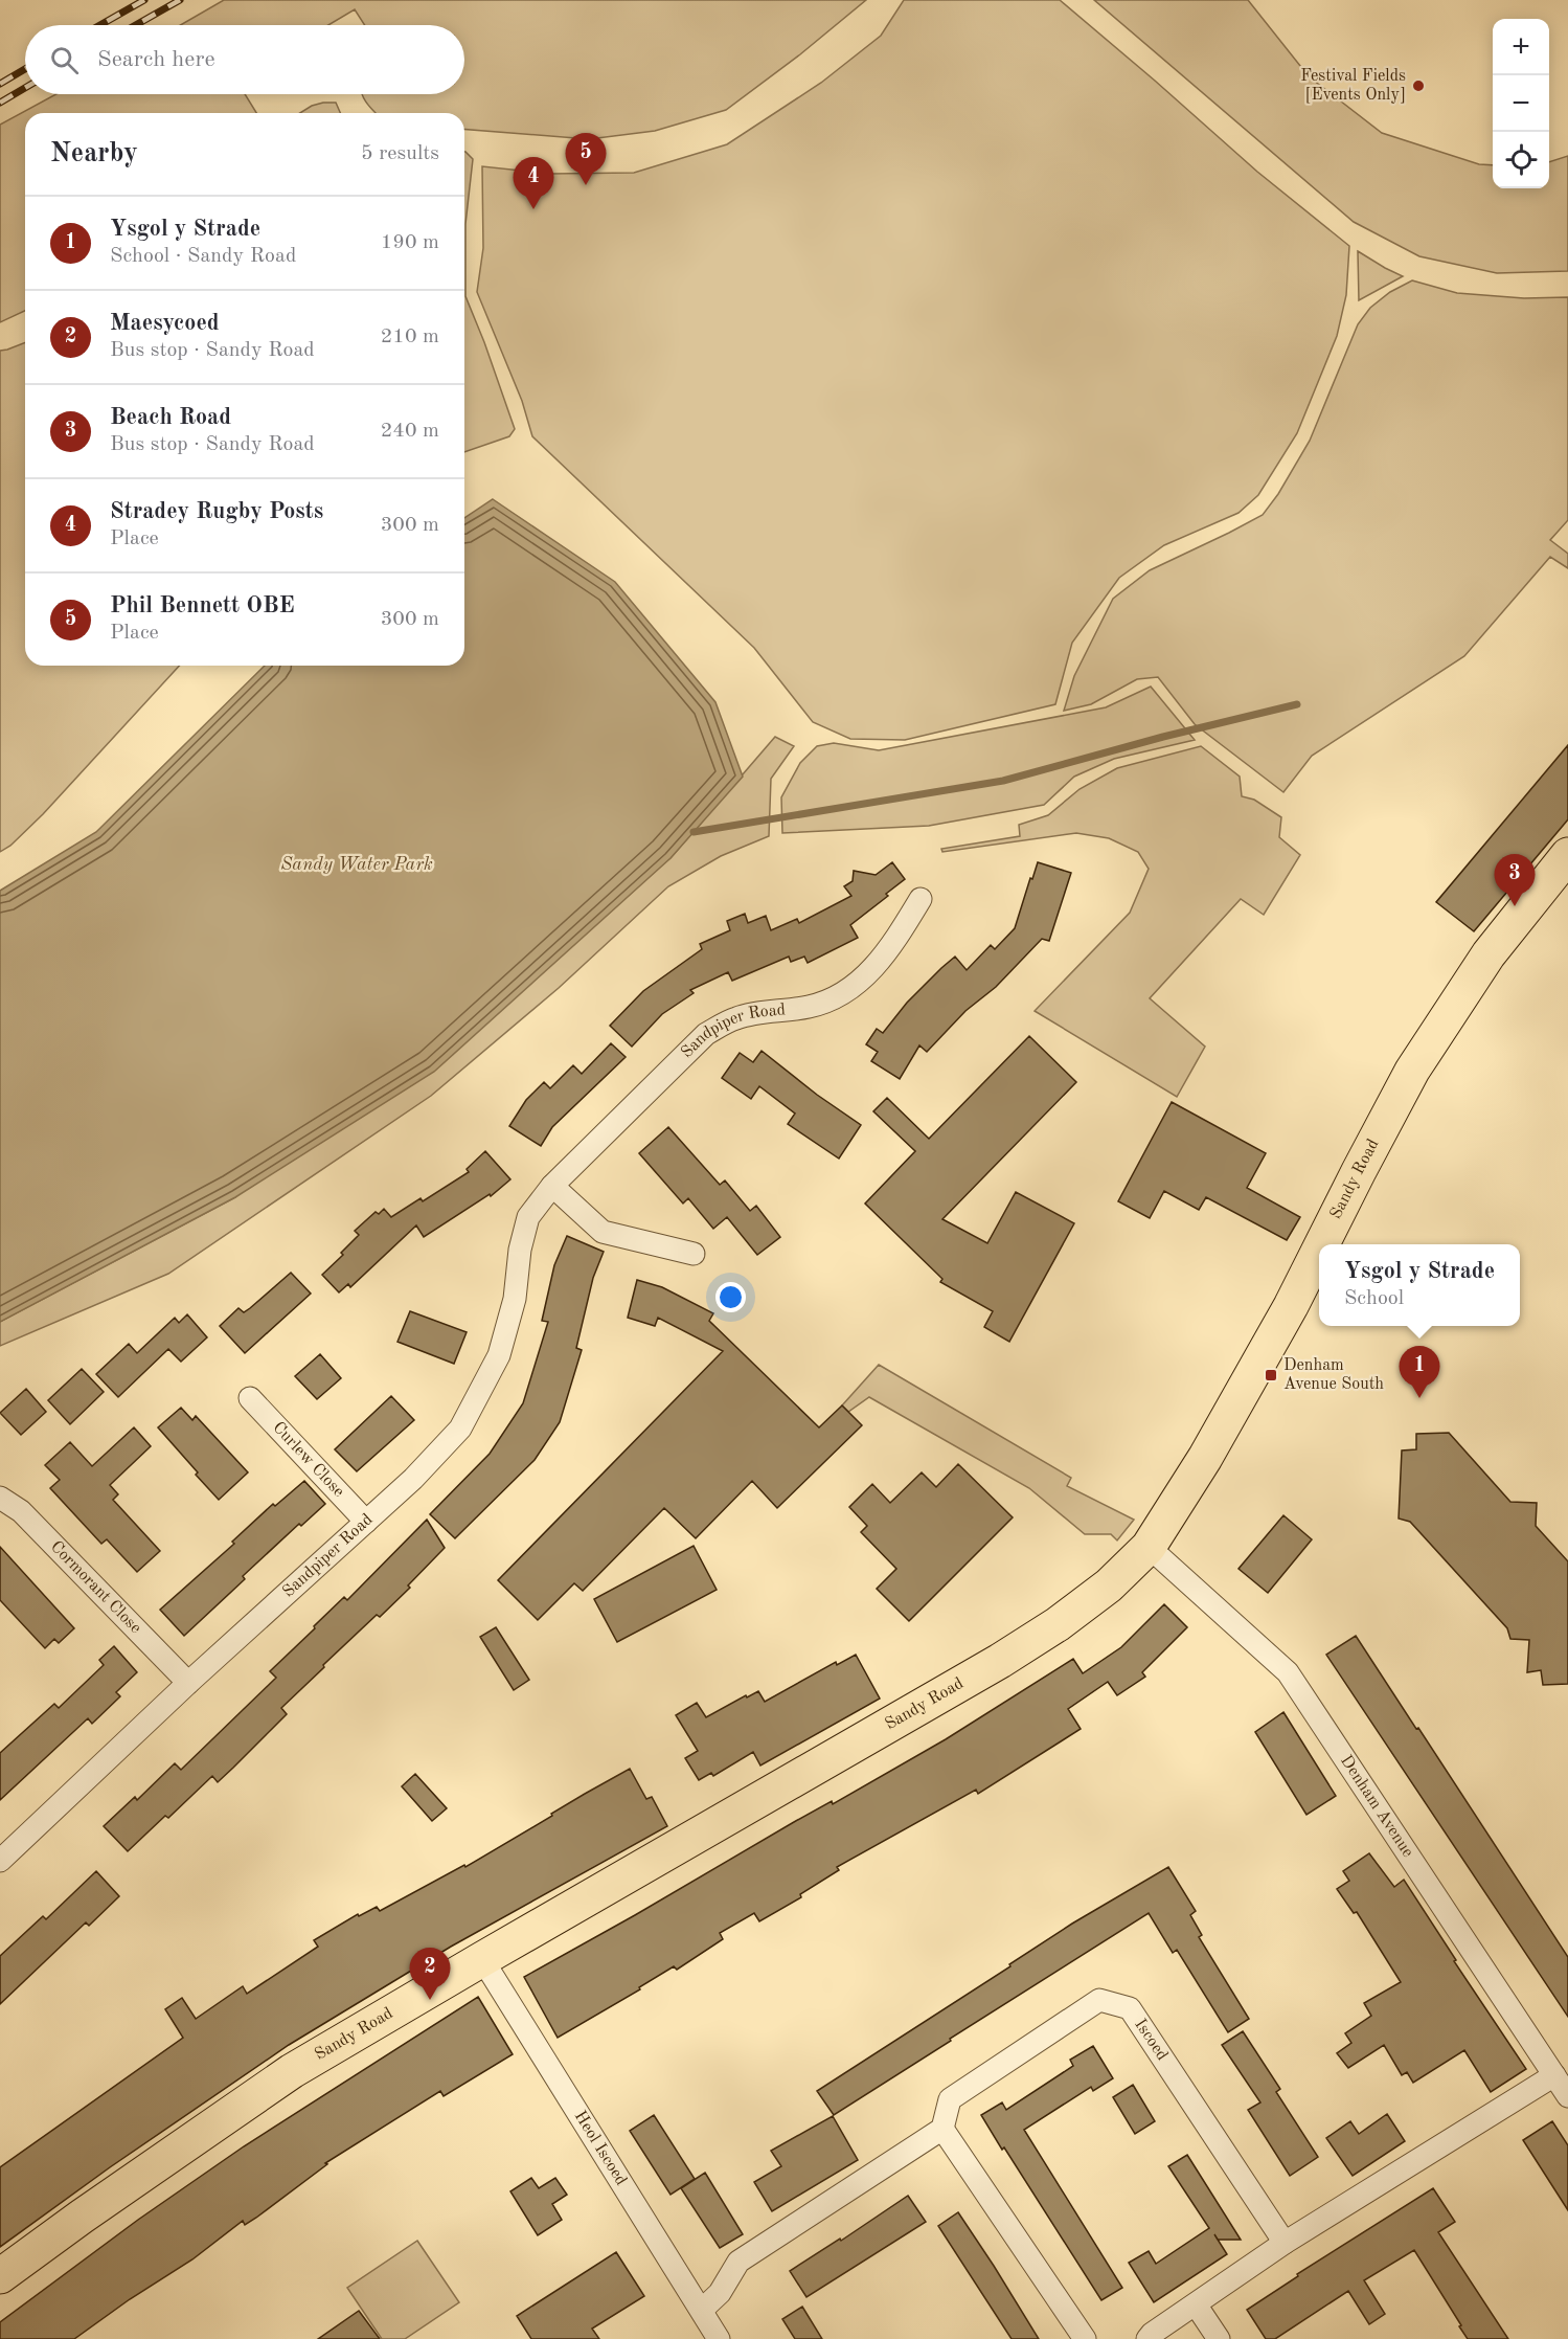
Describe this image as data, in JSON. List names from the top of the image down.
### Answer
{
  "streets": {
    "main road": ["Sandy Road"],
    "street": [
      "Sandpiper Road",
      "Curlew Close",
      "Cormorant Close",
      "Denham Avenue",
      "Iscoed",
      "Heol Iscoed"
    ]
  },
  "crossings": [
    ["Sandpiper Road", "Curlew Close"],
    ["Sandpiper Road", "Cormorant Close"],
    ["Sandy Road", "Denham Avenue"],
    ["Sandy Road", "Heol Iscoed"]
  ],
  "water": ["Sandy Water Park"],
  "places": {
    "other": ["Festival Fields [Events Only]"],
    "transit": ["Denham Avenue South"]
  },
  "page": {
    "map_buttons": ["+", "−"],
    "search": "Search here",
    "heading": ["Nearby", "5 results"],
    "pins": [
      "5",
      "4",
      "3",
      "1",
      "2"
    ],
    "list": [
      {
        "mark": "1",
        "name": "Ysgol y Strade",
        "note": "School · Sandy Road",
        "value": "190 m"
      },
      {
        "mark": "2",
        "name": "Maesycoed",
        "note": "Bus stop · Sandy Road",
        "value": "210 m"
      },
      {
        "mark": "3",
        "name": "Beach Road",
        "note": "Bus stop · Sandy Road",
        "value": "240 m"
      },
      {
        "mark": "4",
        "name": "Stradey Rugby Posts",
        "note": "Place",
        "value": "300 m"
      },
      {
        "mark": "5",
        "name": "Phil Bennett OBE",
        "note": "Place",
        "value": "300 m"
      }
    ],
    "popup": ["Ysgol y Strade", "School"]
  }
}
